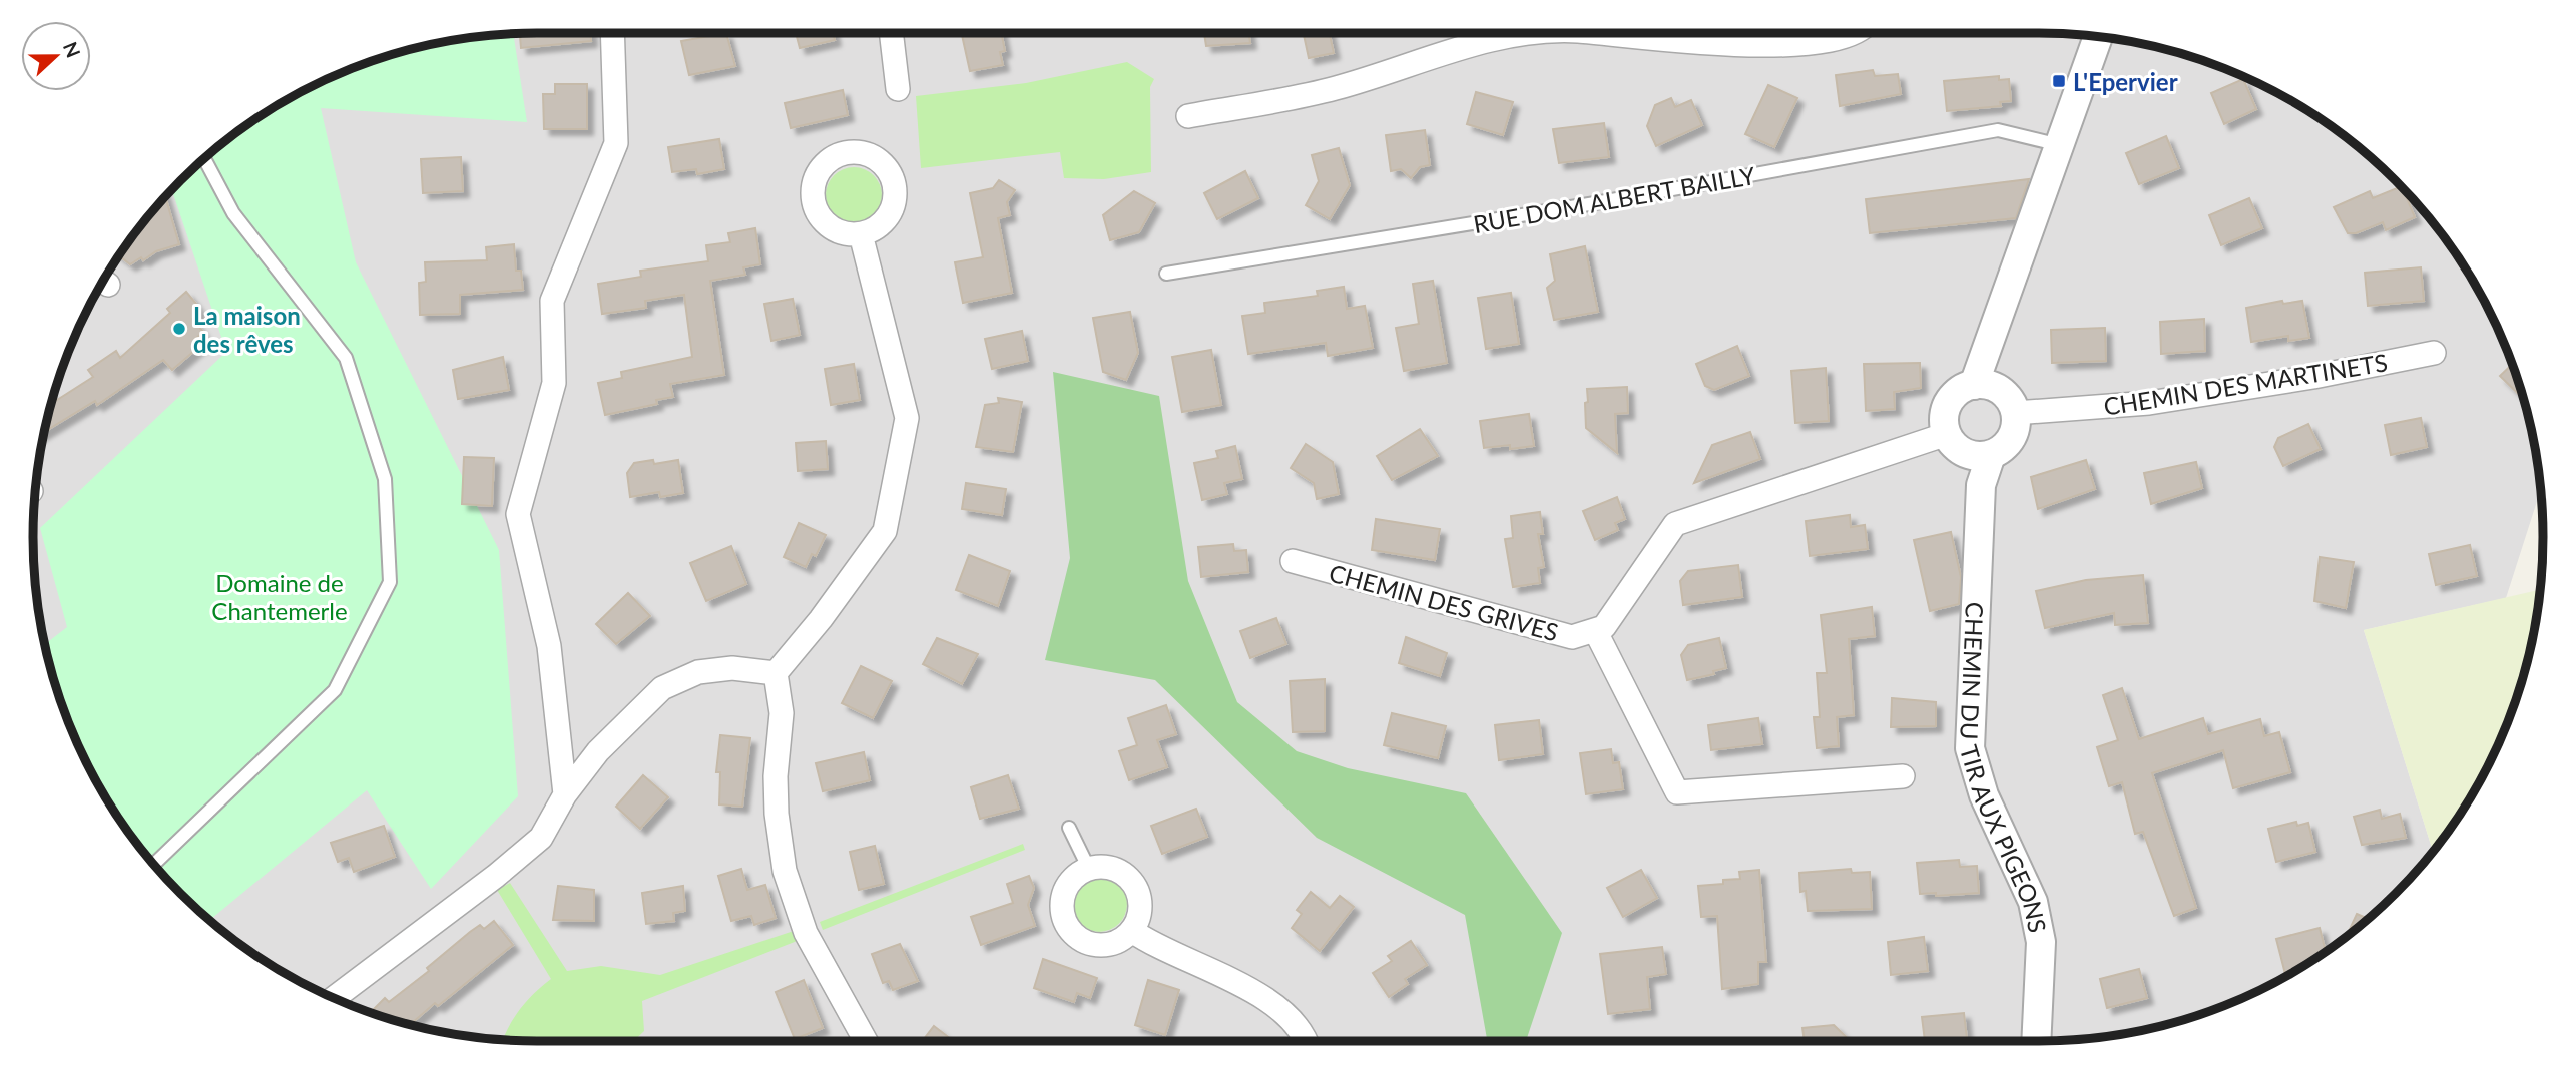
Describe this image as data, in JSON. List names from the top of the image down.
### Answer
{
  "streets": {
    "street": ["CHEMIN DES MARTINETS", "CHEMIN DES GRIVES", "CHEMIN DU TIR AUX PIGEONS"],
    "lane": ["RUE DOM ALBERT BAILLY"]
  },
  "crossings": [
    ["CHEMIN DES MARTINETS", "CHEMIN DES GRIVES"],
    ["CHEMIN DES MARTINETS", "CHEMIN DU TIR AUX PIGEONS"],
    ["CHEMIN DES GRIVES", "CHEMIN DU TIR AUX PIGEONS"]
  ],
  "parks": ["Domaine de Chantemerle"],
  "places": {
    "transit": ["L'Epervier"],
    "other": ["La maison des rêves"]
  },
  "north": "right"
}
